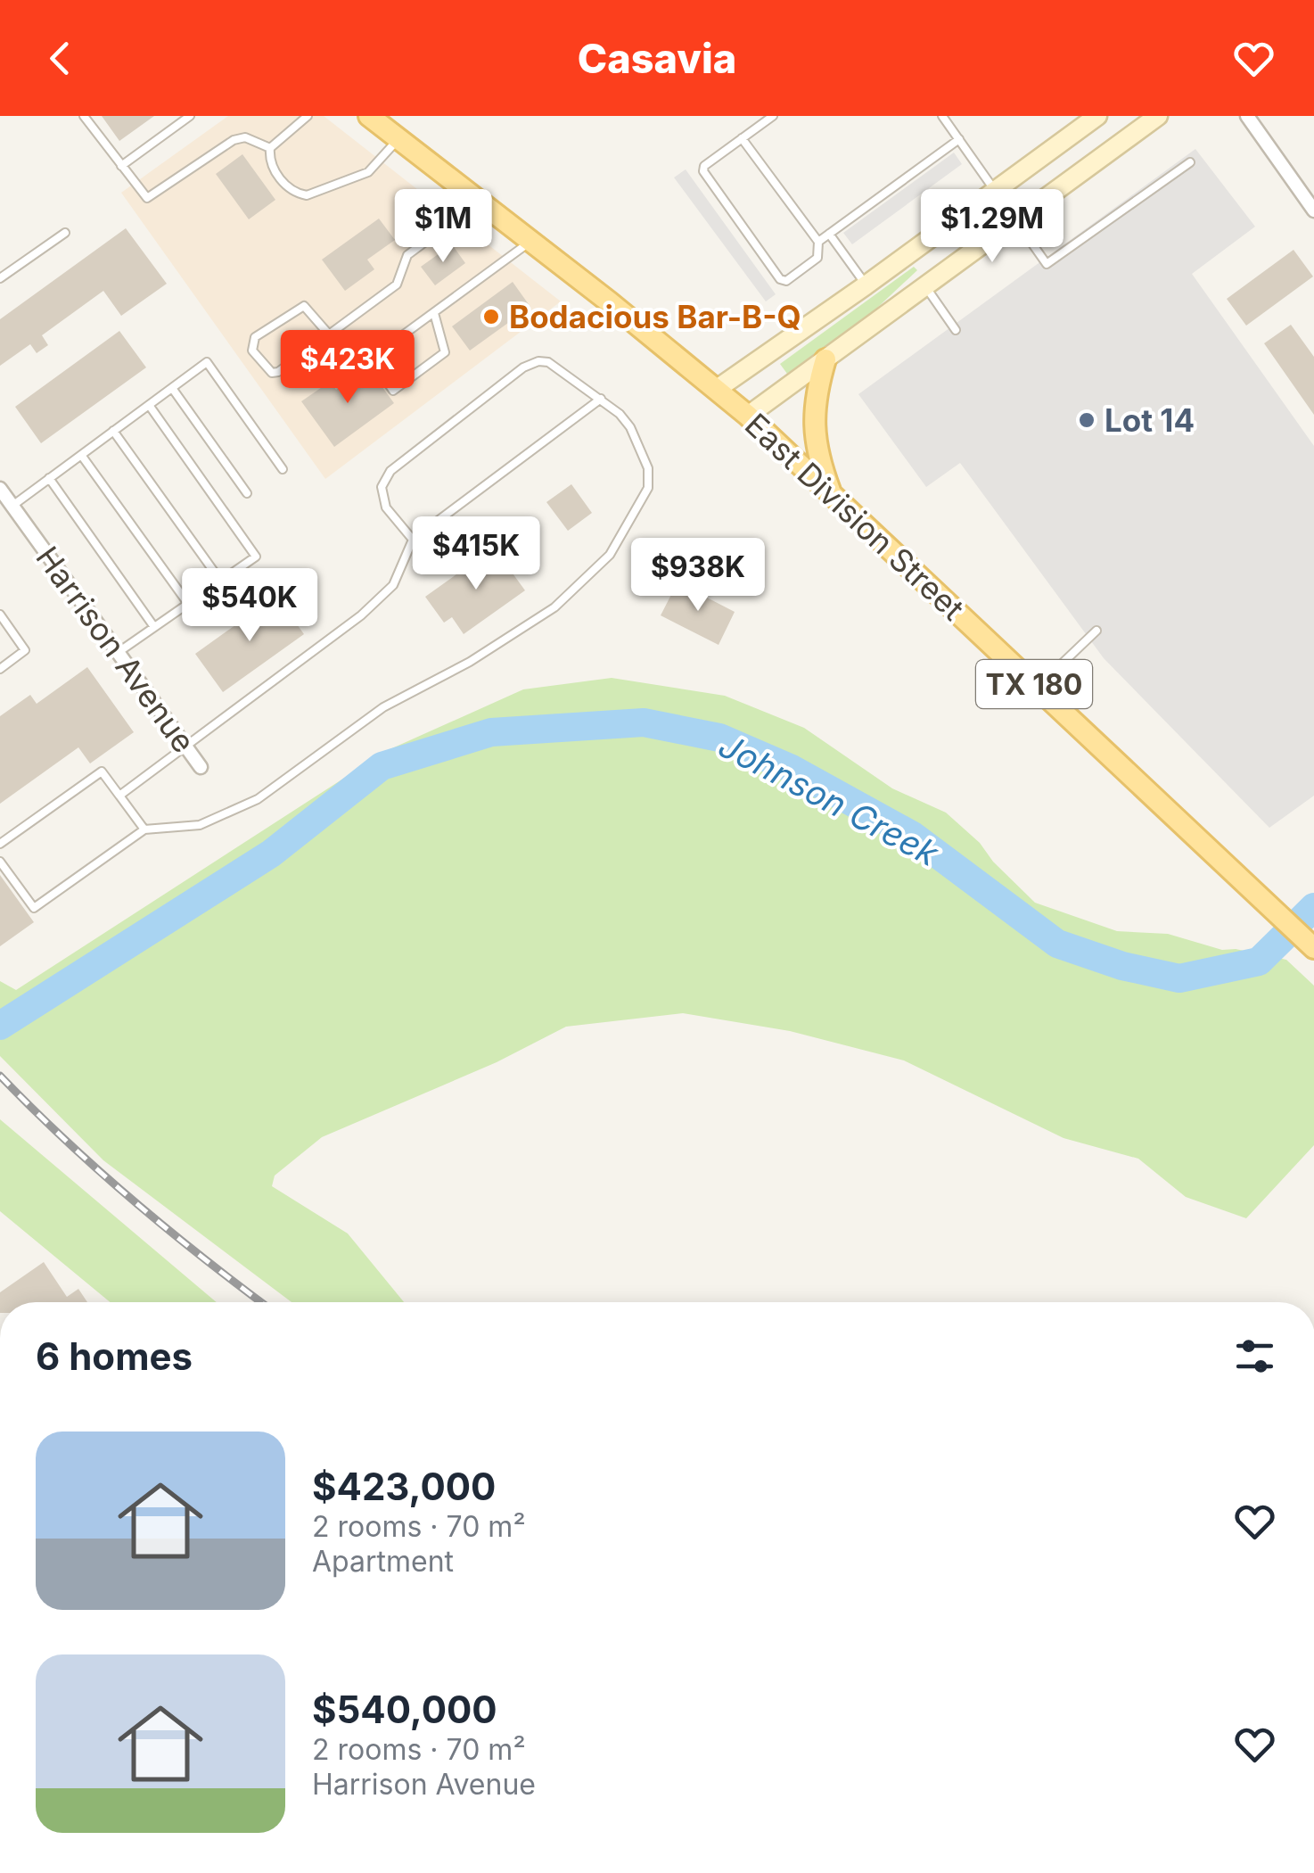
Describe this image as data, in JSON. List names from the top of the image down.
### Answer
{
  "streets": {
    "main road": ["East Division Street", "TX 180"],
    "street": ["Harrison Avenue"]
  },
  "water": ["Johnson Creek"],
  "places": ["Bodacious Bar-B-Q", "Lot 14"],
  "page": {
    "header": "Casavia",
    "price": [
      "$1M",
      "$1.29M",
      "$423K",
      "$415K",
      "$938K",
      "$540K"
    ],
    "heading": "6 homes",
    "list": [
      {
        "name": "$423,000",
        "note": "2 rooms · 70 m² · Apartment"
      },
      {
        "name": "$540,000",
        "note": "2 rooms · 70 m² · Harrison Avenue"
      }
    ]
  }
}
